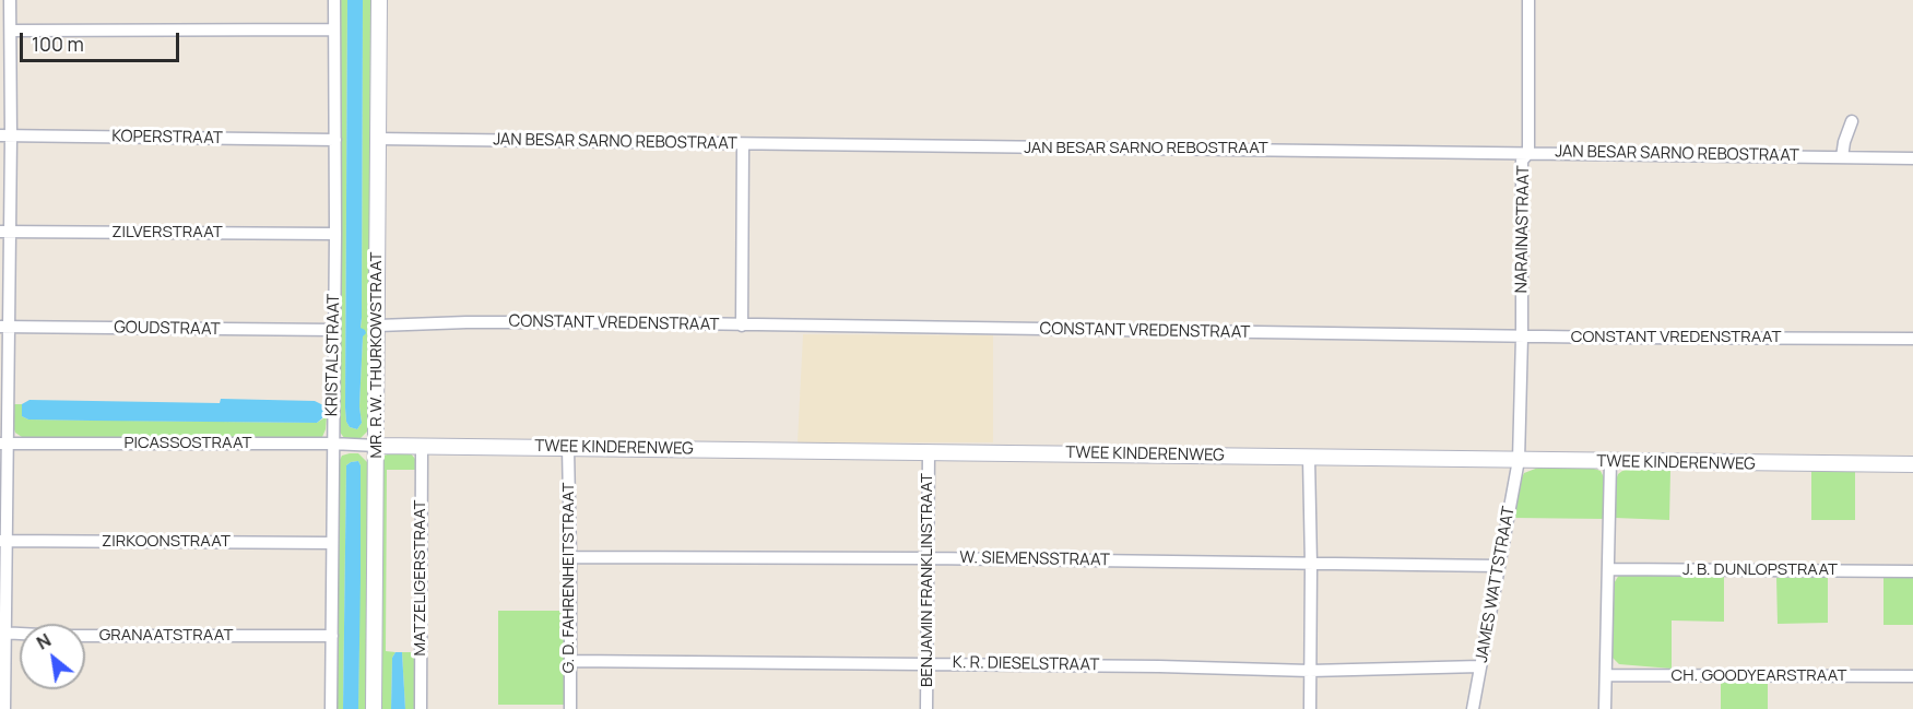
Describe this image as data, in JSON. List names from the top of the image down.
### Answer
{
  "streets": {
    "street": [
      "KOPERSTRAAT",
      "JAN BESAR SARNO REBOSTRAAT",
      "NARAINASTRAAT",
      "ZILVERSTRAAT",
      "CONSTANT VREDENSTRAAT",
      "GOUDSTRAAT",
      "KRISTALSTRAAT",
      "MR. R.W. THURKOWSTRAAT",
      "PICASSOSTRAAT",
      "TWEE KINDERENWEG",
      "ZIRKOONSTRAAT",
      "W. SIEMENSSTRAAT",
      "J. B. DUNLOPSTRAAT",
      "MATZELIGERSTRAAT",
      "G. D. FAHRENHEITSTRAAT",
      "BENJAMIN FRANKLINSTRAAT",
      "JAMES WATTSTRAAT",
      "GRANAATSTRAAT",
      "K. R. DIESELSTRAAT",
      "CH. GOODYEARSTRAAT"
    ]
  },
  "crossings": [
    ["KOPERSTRAAT", "KRISTALSTRAAT"],
    ["JAN BESAR SARNO REBOSTRAAT", "NARAINASTRAAT"],
    ["JAN BESAR SARNO REBOSTRAAT", "MR. R.W. THURKOWSTRAAT"],
    ["NARAINASTRAAT", "CONSTANT VREDENSTRAAT"],
    ["NARAINASTRAAT", "TWEE KINDERENWEG"],
    ["NARAINASTRAAT", "JAMES WATTSTRAAT"],
    ["ZILVERSTRAAT", "KRISTALSTRAAT"],
    ["CONSTANT VREDENSTRAAT", "MR. R.W. THURKOWSTRAAT"],
    ["GOUDSTRAAT", "KRISTALSTRAAT"],
    ["KRISTALSTRAAT", "PICASSOSTRAAT"],
    ["KRISTALSTRAAT", "ZIRKOONSTRAAT"],
    ["KRISTALSTRAAT", "GRANAATSTRAAT"],
    ["MR. R.W. THURKOWSTRAAT", "PICASSOSTRAAT"],
    ["MR. R.W. THURKOWSTRAAT", "TWEE KINDERENWEG"],
    ["PICASSOSTRAAT", "TWEE KINDERENWEG"],
    ["TWEE KINDERENWEG", "MATZELIGERSTRAAT"],
    ["TWEE KINDERENWEG", "G. D. FAHRENHEITSTRAAT"],
    ["TWEE KINDERENWEG", "BENJAMIN FRANKLINSTRAAT"],
    ["TWEE KINDERENWEG", "JAMES WATTSTRAAT"],
    ["W. SIEMENSSTRAAT", "G. D. FAHRENHEITSTRAAT"],
    ["W. SIEMENSSTRAAT", "BENJAMIN FRANKLINSTRAAT"],
    ["W. SIEMENSSTRAAT", "JAMES WATTSTRAAT"],
    ["G. D. FAHRENHEITSTRAAT", "K. R. DIESELSTRAAT"],
    ["BENJAMIN FRANKLINSTRAAT", "K. R. DIESELSTRAAT"],
    ["JAMES WATTSTRAAT", "K. R. DIESELSTRAAT"]
  ],
  "scale_bar": "100 m",
  "north": "top left"
}
